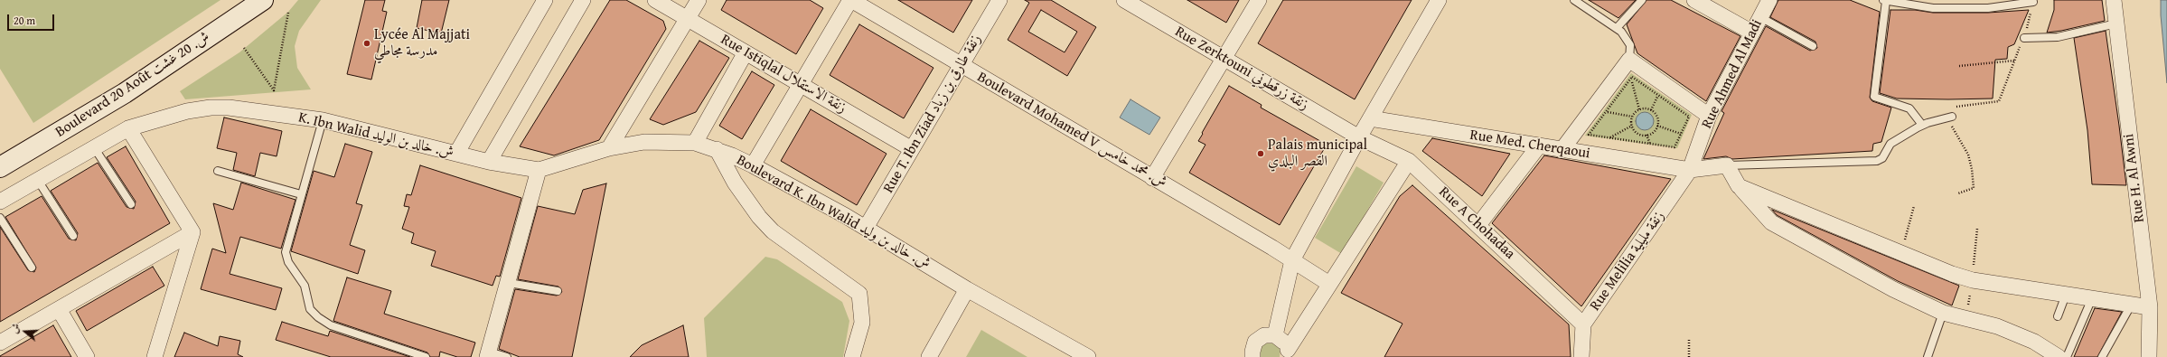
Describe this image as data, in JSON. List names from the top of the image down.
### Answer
{
  "streets": {
    "main road": ["Boulevard 20 Août ش. 20 غشت"],
    "street": [
      "Rue Zerktouni زنقة زرقطوني",
      "Rue Istiqlal زنقة الاستقلال",
      "Rue Ahmed Al Madi",
      "Rue T. Ibn Ziad زنقة طارق بن زياد",
      "Boulevard Mohamed V ش. محمد خامس",
      "K. Ibn Walid ش. خالد بن الوليد",
      "Rue Med. Cherqaoui",
      "Rue H. Al Awni",
      "Boulevard K. Ibn Walid ش. خالد بن وليد",
      "Rue A Chohadaa",
      "Rue Melilia زنقة مليلية"
    ]
  },
  "crossings": [
    ["Rue Zerktouni زنقة زرقطوني", "Rue A Chohadaa"],
    ["Rue Istiqlal زنقة الاستقلال", "Rue T. Ibn Ziad زنقة طارق بن زياد"],
    ["Rue Ahmed Al Madi", "Rue Med. Cherqaoui"],
    ["Rue Ahmed Al Madi", "Rue Melilia زنقة مليلية"],
    ["Rue T. Ibn Ziad زنقة طارق بن زياد", "Boulevard Mohamed V ش. محمد خامس"],
    ["Rue T. Ibn Ziad زنقة طارق بن زياد", "Boulevard K. Ibn Walid ش. خالد بن وليد"],
    ["K. Ibn Walid ش. خالد بن الوليد", "Boulevard K. Ibn Walid ش. خالد بن وليد"],
    ["Rue Med. Cherqaoui", "Rue Melilia زنقة مليلية"],
    ["Rue A Chohadaa", "Rue Melilia زنقة مليلية"]
  ],
  "places": ["Lycée Al Majjati مدرسة مجاطي", "Palais municipal القصر البلدي"],
  "scale_bar": "20 m",
  "north": "left"
}
